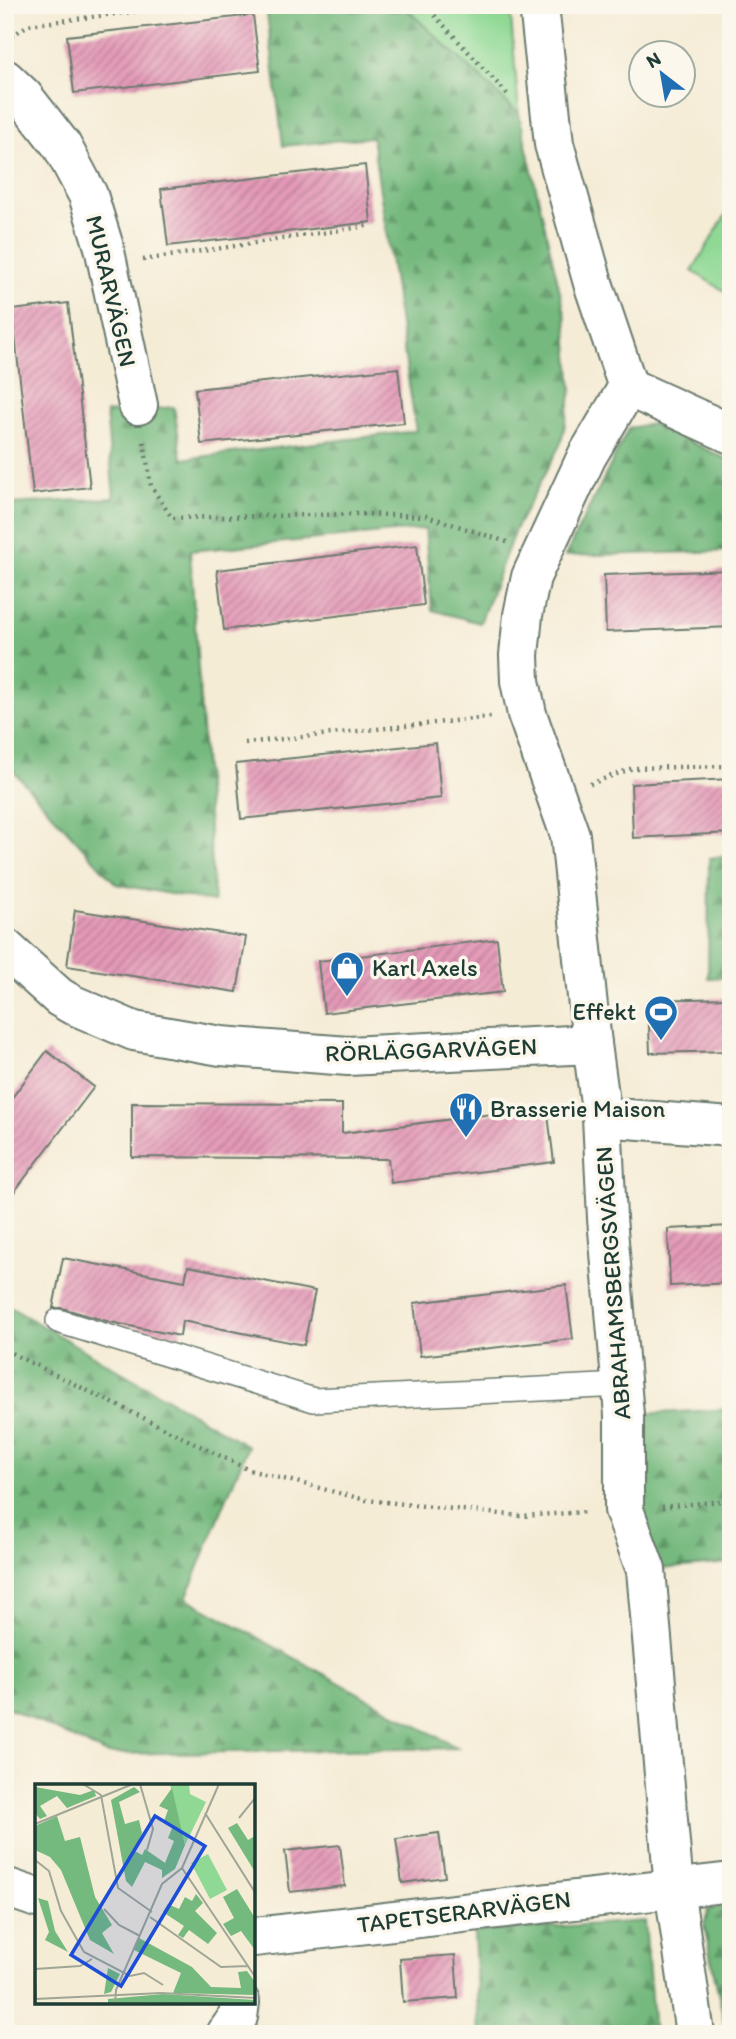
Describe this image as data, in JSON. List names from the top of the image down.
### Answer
{
  "streets": {
    "street": [
      "MURARVÄGEN",
      "RÖRLÄGGARVÄGEN",
      "ABRAHAMSBERGSVÄGEN",
      "TAPETSERARVÄGEN"
    ]
  },
  "crossings": [
    ["RÖRLÄGGARVÄGEN", "ABRAHAMSBERGSVÄGEN"],
    ["ABRAHAMSBERGSVÄGEN", "TAPETSERARVÄGEN"]
  ],
  "places": {
    "shop": ["Karl Axels"],
    "sports": ["Effekt"],
    "restaurant": ["Brasserie Maison"]
  },
  "north": "top left"
}
